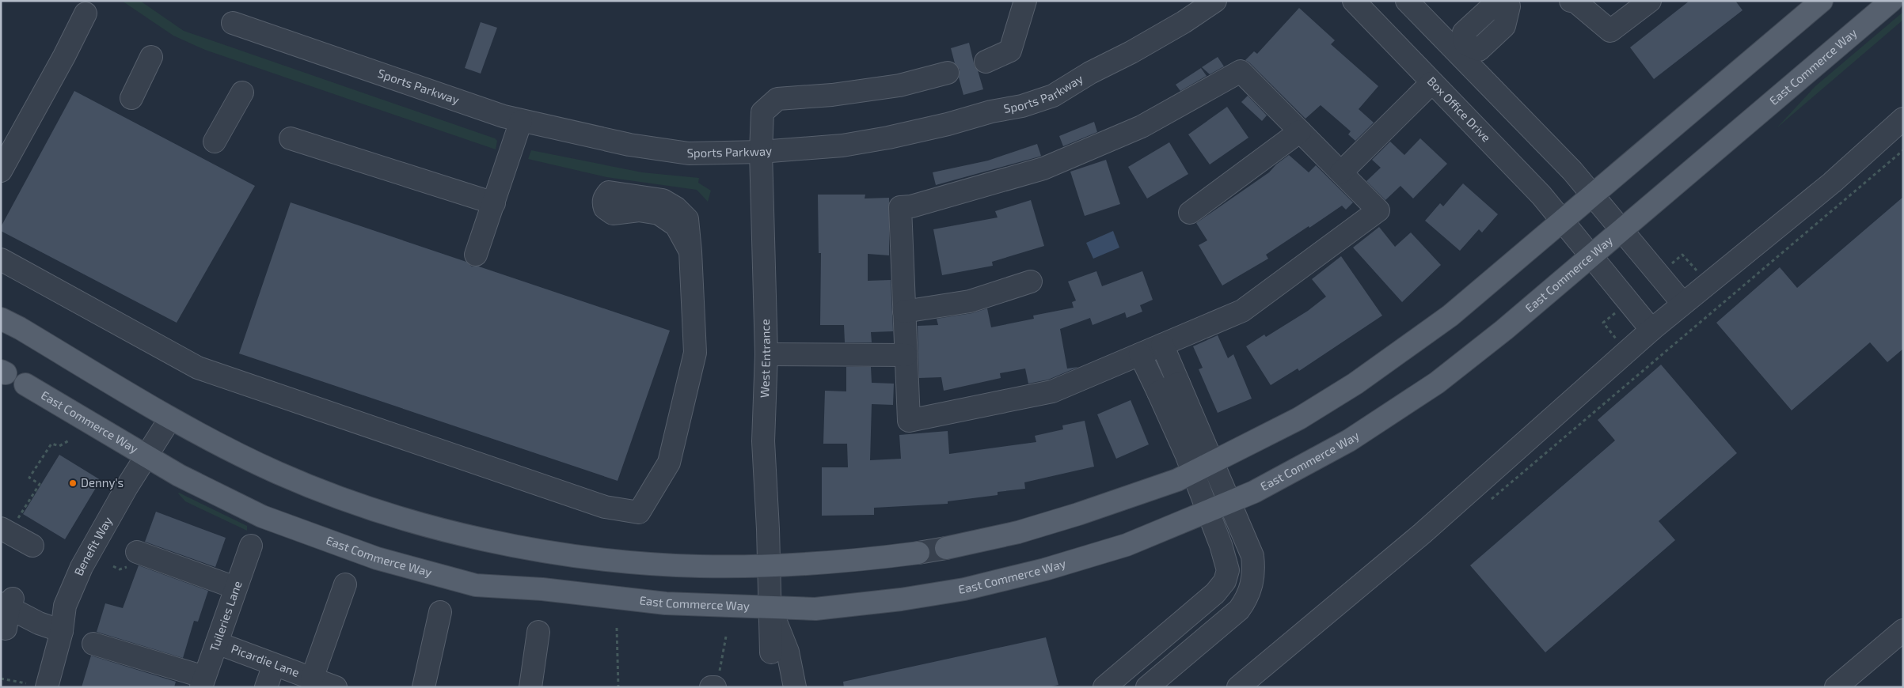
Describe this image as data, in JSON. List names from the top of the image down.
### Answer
{
  "streets": {
    "main road": ["East Commerce Way"],
    "street": [
      "Sports Parkway",
      "Box Office Drive",
      "West Entrance",
      "Benefit Way",
      "Tuileries Lane",
      "Picardie Lane"
    ]
  },
  "crossings": [
    ["East Commerce Way", "Box Office Drive"],
    ["East Commerce Way", "West Entrance"],
    ["East Commerce Way", "Benefit Way"],
    ["Sports Parkway", "West Entrance"],
    ["Tuileries Lane", "Picardie Lane"]
  ],
  "places": ["Denny's"]
}
